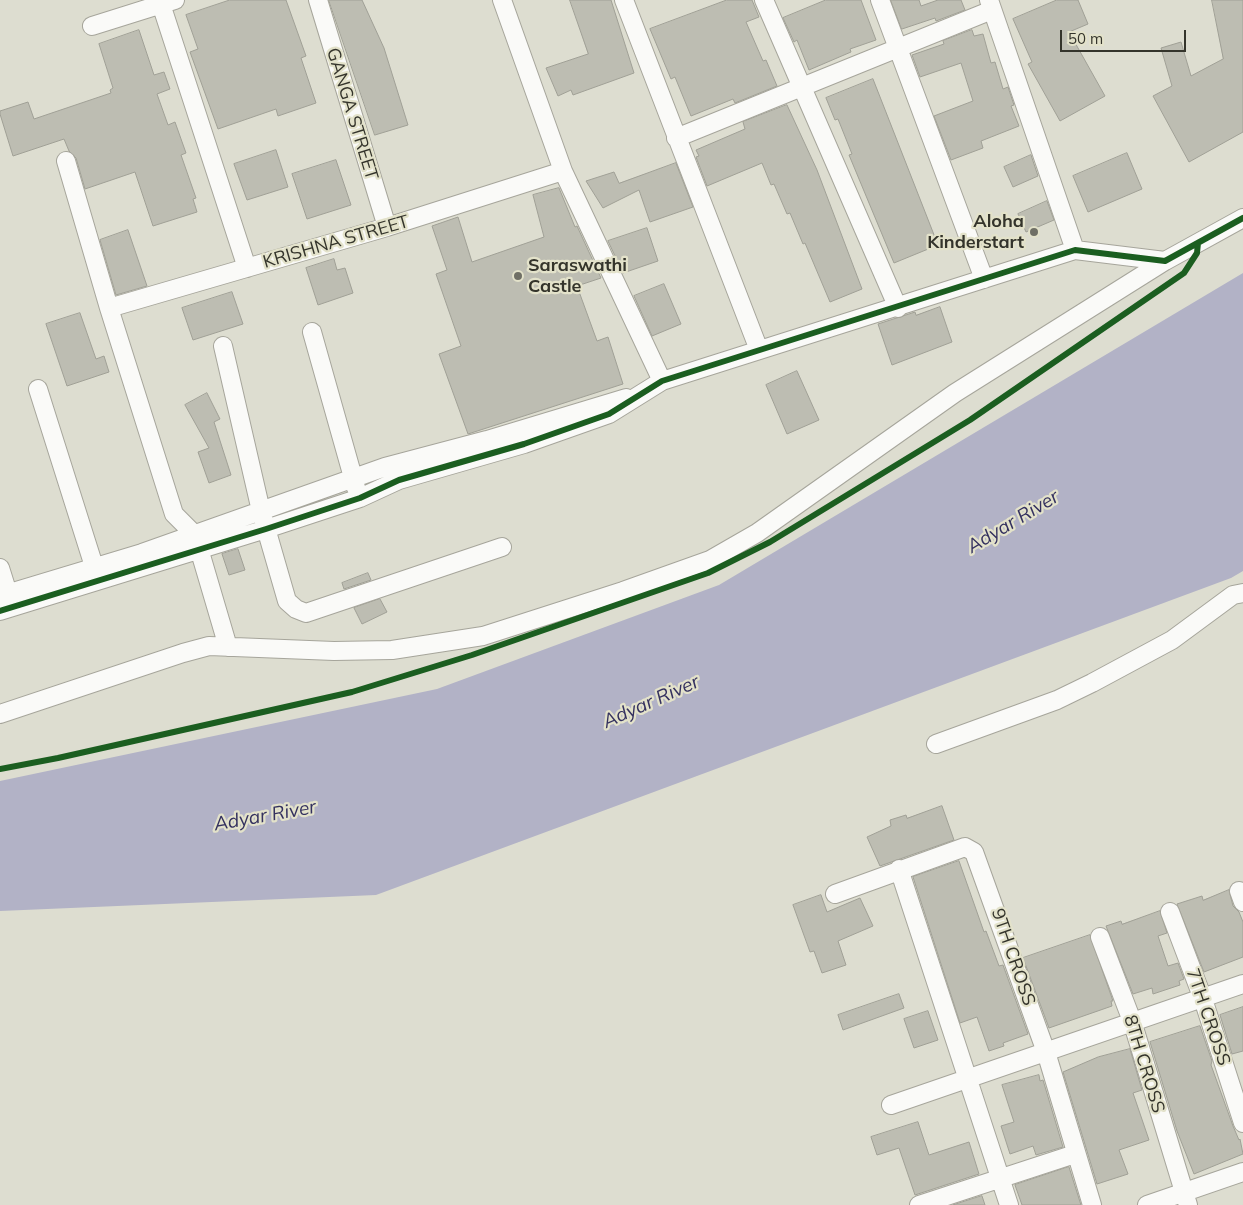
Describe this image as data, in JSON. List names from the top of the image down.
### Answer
{
  "streets": {
    "street": [
      "GANGA STREET",
      "KRISHNA STREET",
      "9TH CROSS",
      "7TH CROSS",
      "8TH CROSS"
    ]
  },
  "crossings": [
    ["GANGA STREET", "KRISHNA STREET"]
  ],
  "water": ["Adyar River"],
  "places": ["Aloha Kinderstart", "Saraswathi Castle"],
  "scale_bar": "50 m"
}
